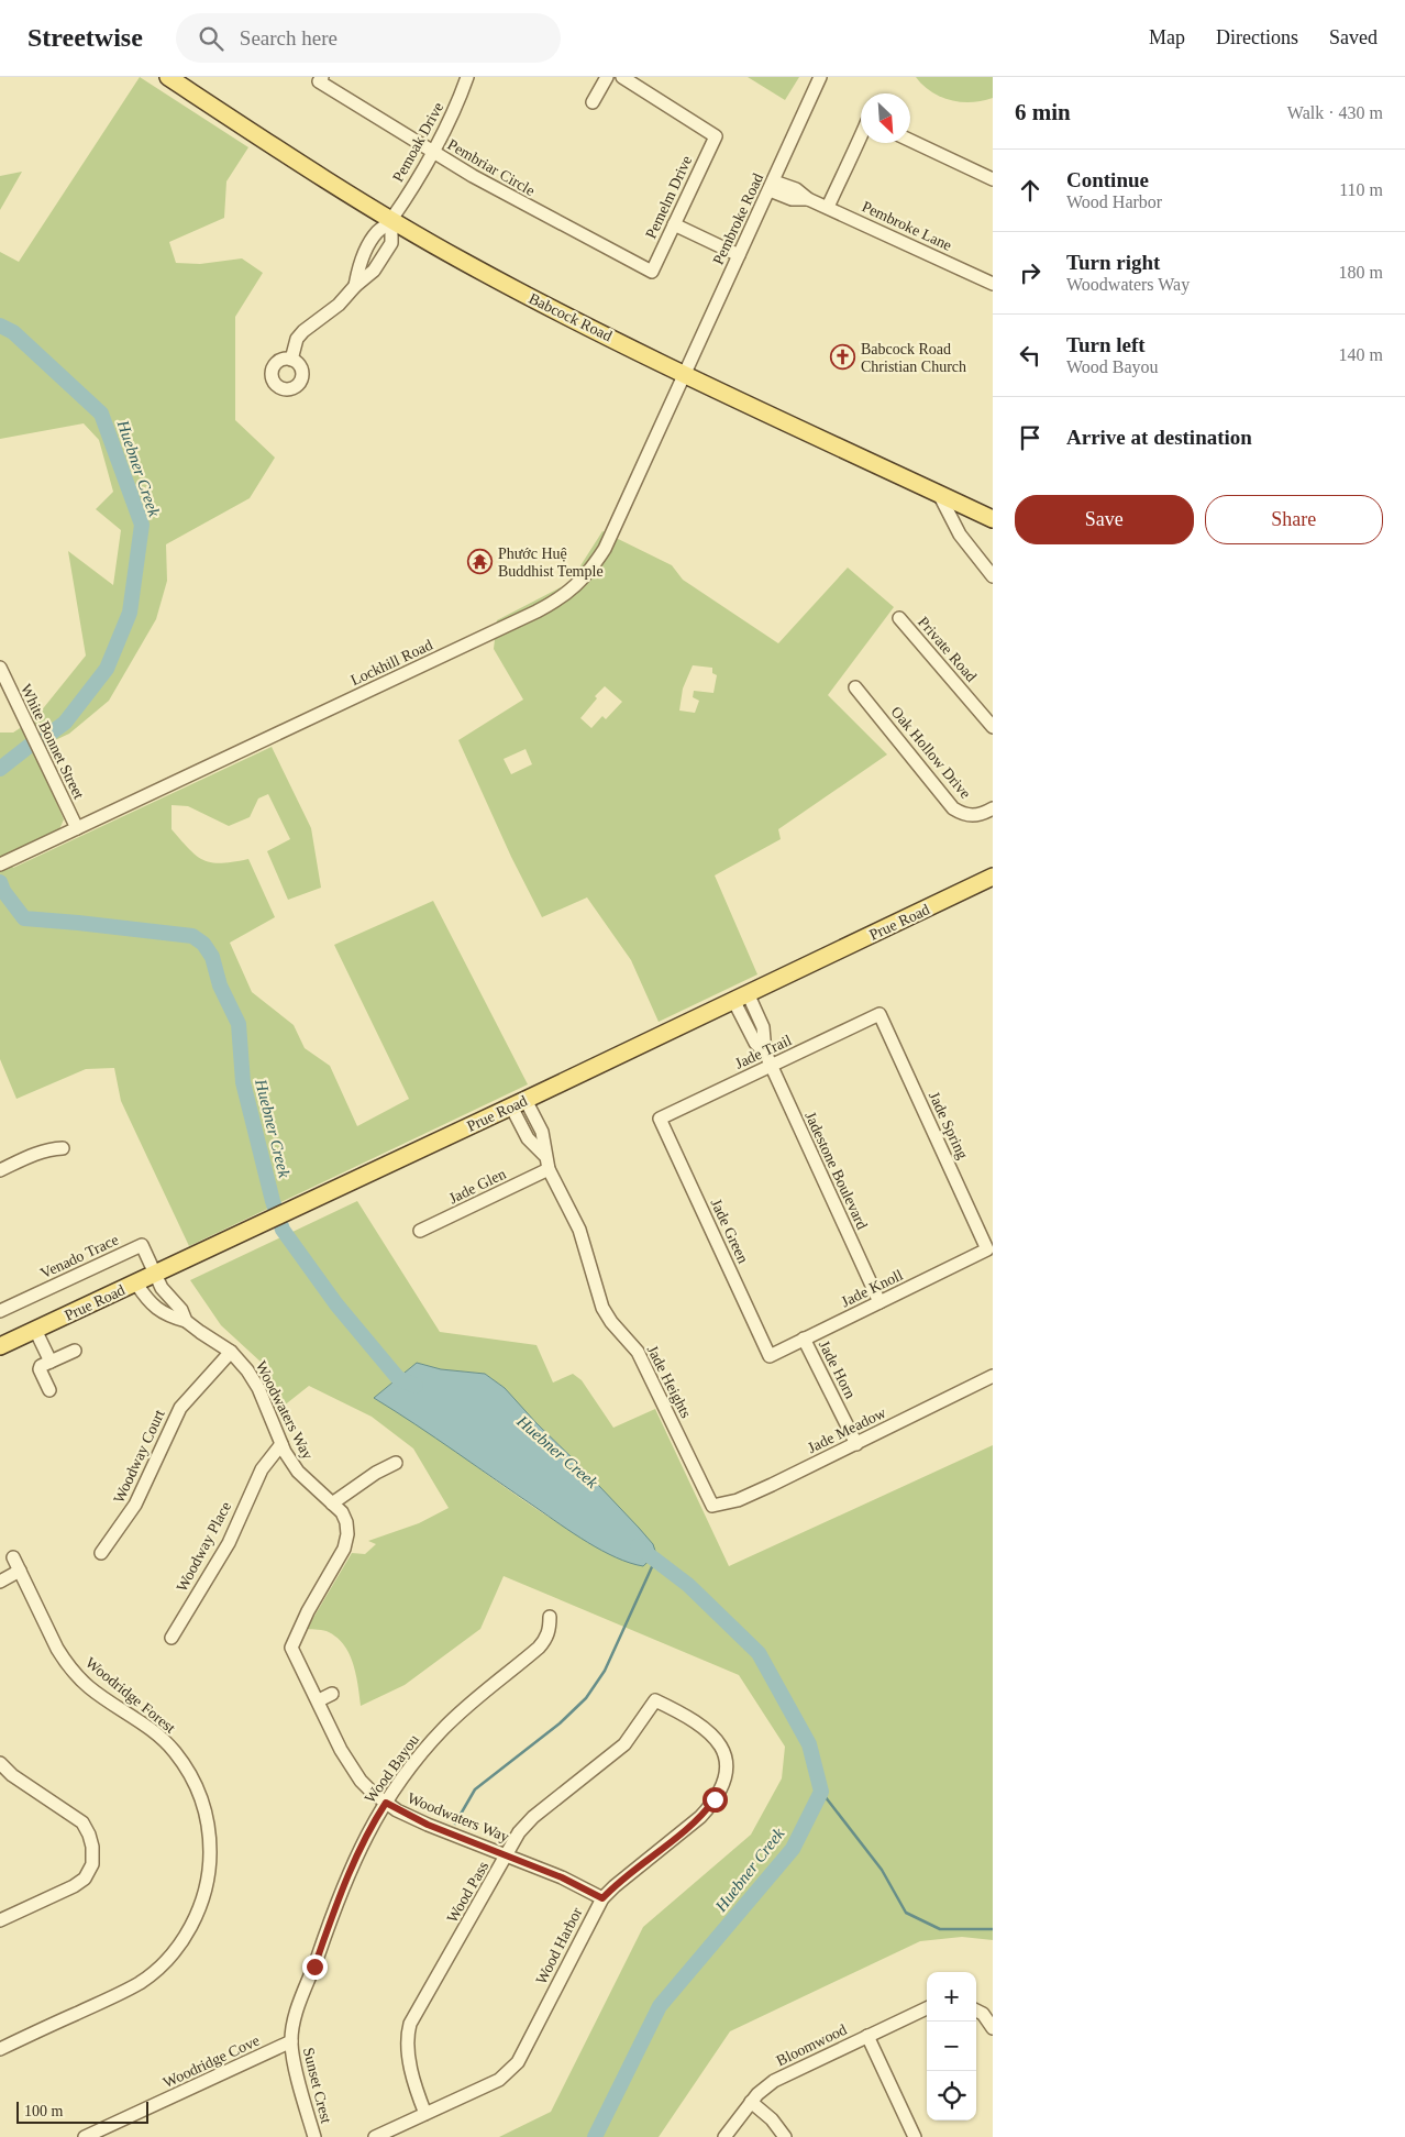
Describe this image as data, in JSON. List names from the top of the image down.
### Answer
{
  "streets": {
    "main road": ["Babcock Road", "Prue Road"],
    "street": [
      "Pemoak Drive",
      "Pembriar Circle",
      "Pemelm Drive",
      "Pembroke Road",
      "Pembroke Lane",
      "Private Road",
      "Lockhill Road",
      "White Bonnet Street",
      "Oak Hollow Drive",
      "Jade Trail",
      "Jade Spring",
      "Jadestone Boulevard",
      "Jade Glen",
      "Jade Green",
      "Venado Trace",
      "Jade Knoll",
      "Jade Horn",
      "Jade Heights",
      "Woodwaters Way",
      "Jade Meadow",
      "Woodway Court",
      "Woodway Place",
      "Woodridge Forest",
      "Wood Bayou",
      "Wood Pass",
      "Wood Harbor",
      "Bloomwood",
      "Woodridge Cove",
      "Sunset Crest"
    ]
  },
  "crossings": [
    ["Pemoak Drive", "Pembriar Circle"],
    ["Pemoak Drive", "Babcock Road"],
    ["Pembriar Circle", "Pemelm Drive"],
    ["Pembroke Road", "Pembroke Lane"],
    ["Pembroke Road", "Babcock Road"],
    ["Pembroke Road", "Lockhill Road"],
    ["Babcock Road", "Lockhill Road"],
    ["Lockhill Road", "White Bonnet Street"],
    ["Prue Road", "Jadestone Boulevard"],
    ["Prue Road", "Venado Trace"],
    ["Prue Road", "Jade Heights"],
    ["Prue Road", "Woodwaters Way"],
    ["Jade Trail", "Jade Spring"],
    ["Jade Trail", "Jadestone Boulevard"],
    ["Jade Trail", "Jade Green"],
    ["Jade Spring", "Jade Knoll"],
    ["Jadestone Boulevard", "Jade Knoll"],
    ["Jade Glen", "Jade Heights"],
    ["Jade Green", "Jade Knoll"],
    ["Venado Trace", "Woodwaters Way"],
    ["Jade Knoll", "Jade Horn"],
    ["Jade Horn", "Jade Meadow"],
    ["Jade Heights", "Jade Meadow"],
    ["Woodwaters Way", "Woodway Court"],
    ["Woodwaters Way", "Woodway Place"],
    ["Woodwaters Way", "Wood Bayou"],
    ["Woodwaters Way", "Wood Pass"],
    ["Woodwaters Way", "Wood Harbor"],
    ["Wood Bayou", "Sunset Crest"],
    ["Wood Pass", "Wood Harbor"],
    ["Woodridge Cove", "Sunset Crest"]
  ],
  "water": ["Huebner Creek"],
  "places": {
    "church": ["Babcock Road Christian Church"],
    "temple": ["Phước Huệ Buddhist Temple"]
  },
  "scale_bar": "100 m",
  "north": "bottom right",
  "page": {
    "header": "Streetwise",
    "search": "Search here",
    "nav": ["Map", "Directions", "Saved"],
    "heading": ["6 min", "Walk · 430 m"],
    "list": [
      ["Continue", "Wood Harbor", "110 m"],
      ["Turn right", "Woodwaters Way", "180 m"],
      ["Turn left", "Wood Bayou", "140 m"],
      "Arrive at destination"
    ],
    "buttons": ["Save", "Share"],
    "map_buttons": ["+", "−"],
    "scale": "100 m"
  }
}
